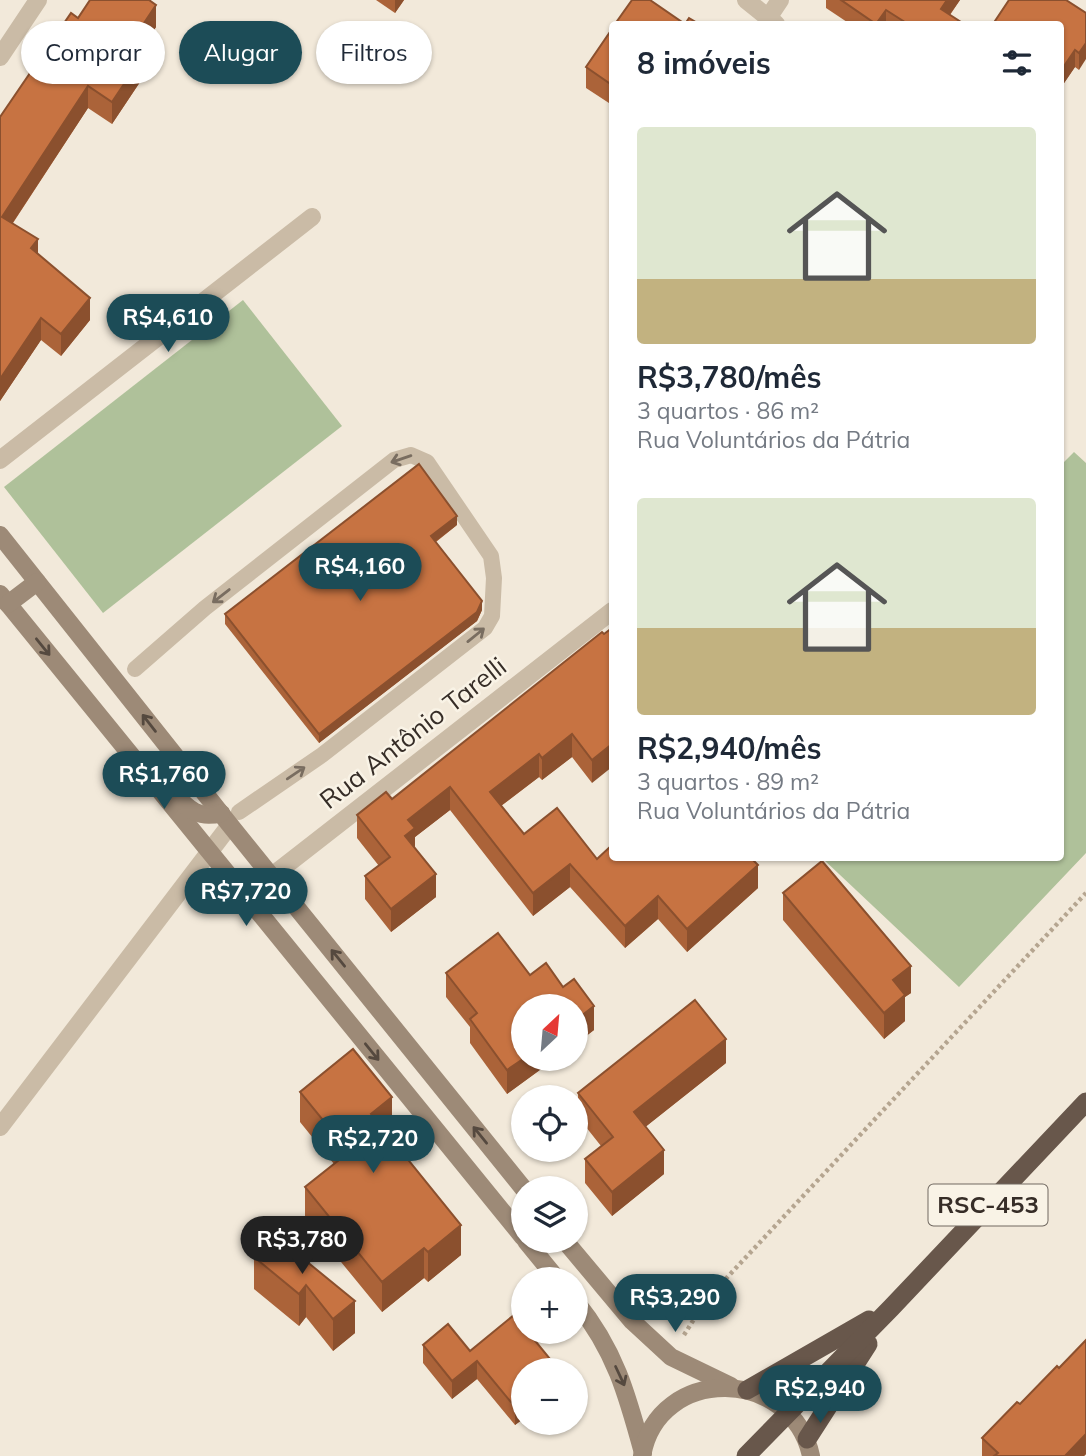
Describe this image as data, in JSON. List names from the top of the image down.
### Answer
{
  "streets": {
    "highway": ["RSC-453"],
    "street": ["Rua Antônio Tarelli"]
  },
  "north": "top right",
  "page": {
    "chip": ["Comprar", "Alugar", "Filtros"],
    "heading": "8 imóveis",
    "list": [
      {
        "name": "R$3,780/mês",
        "note": "3 quartos · 86 m² · Rua Voluntários da Pátria"
      },
      {
        "name": "R$2,940/mês",
        "note": "3 quartos · 89 m² · Rua Voluntários da Pátria"
      }
    ],
    "price": [
      "R$4,610",
      "R$4,160",
      "R$1,760",
      "R$7,720",
      "R$2,720",
      "R$3,780",
      "R$3,290",
      "R$2,940"
    ],
    "map_buttons": ["+", "−"]
  }
}
